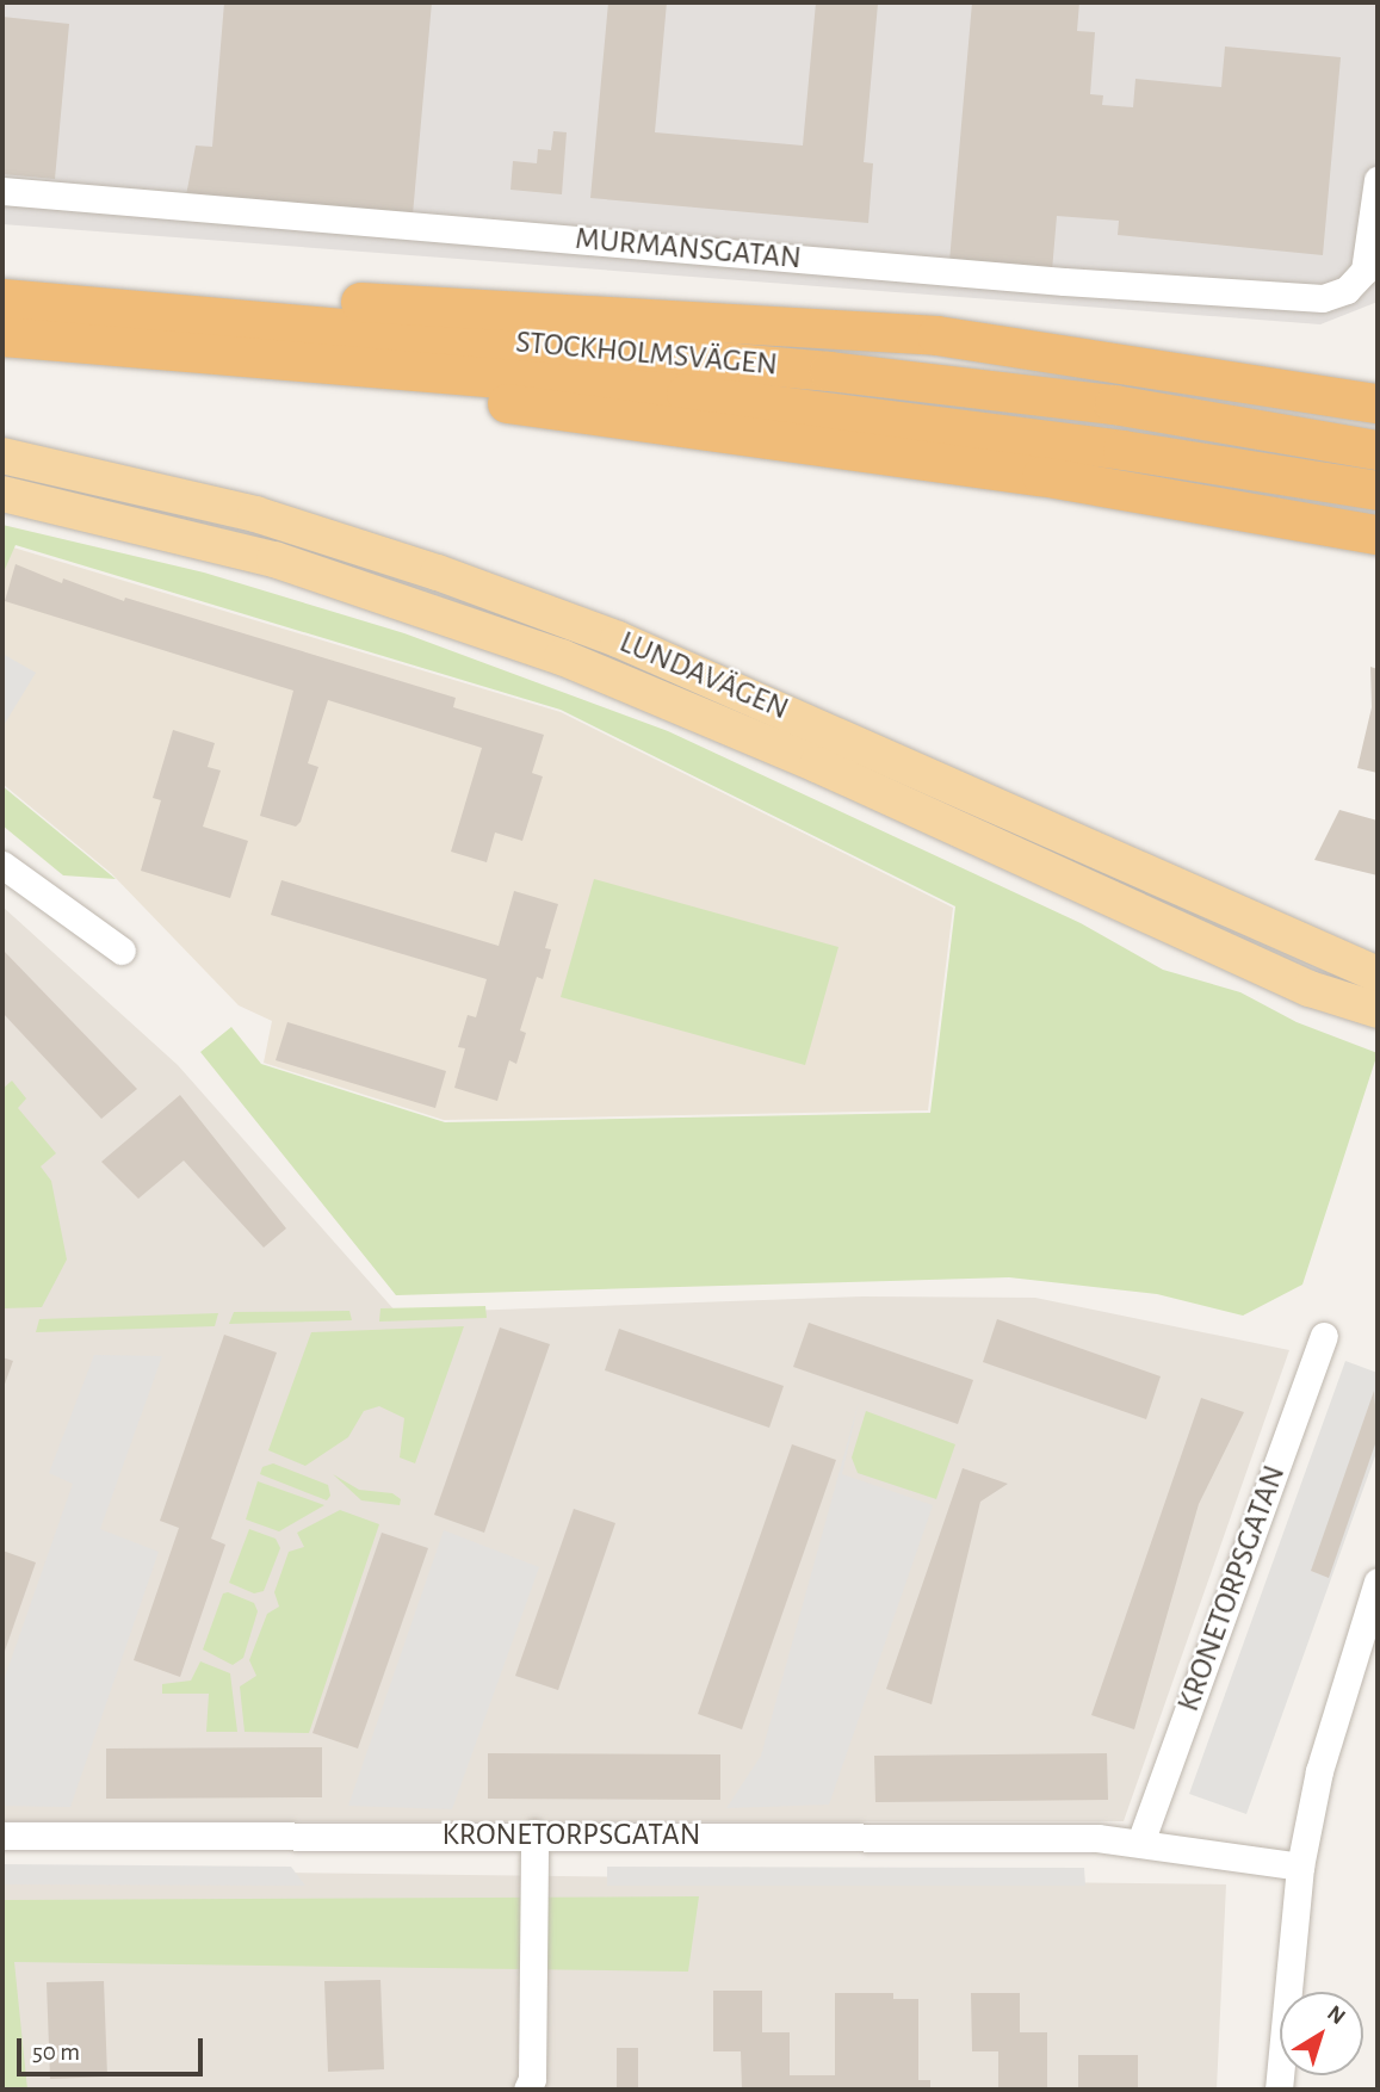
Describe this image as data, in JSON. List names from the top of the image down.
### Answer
{
  "streets": {
    "highway": ["STOCKHOLMSVÄGEN"],
    "main road": ["LUNDAVÄGEN"],
    "street": ["MURMANSGATAN", "KRONETORPSGATAN"]
  },
  "scale_bar": "50 m",
  "north": "top right"
}
